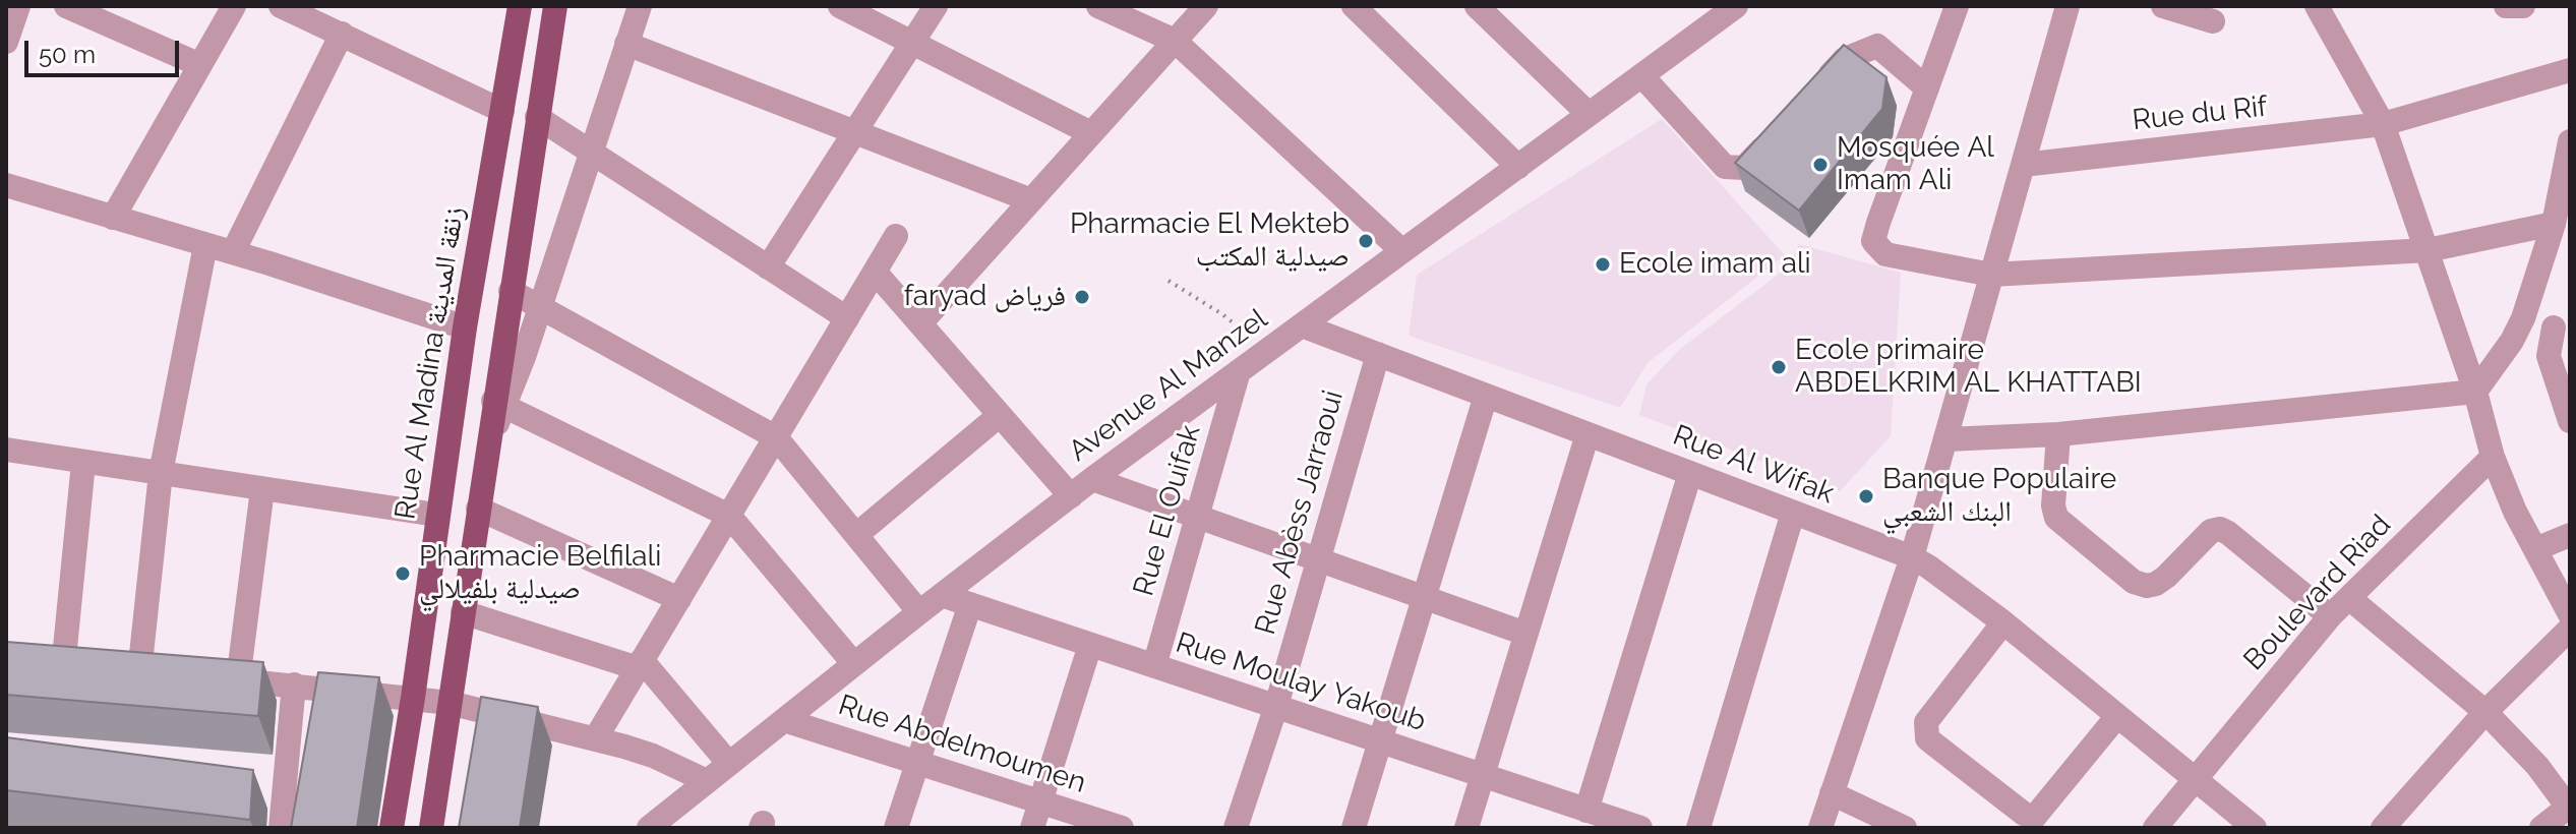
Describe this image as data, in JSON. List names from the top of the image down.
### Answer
{
  "streets": {
    "main road": ["Rue Al Madina زنقة المدينة"],
    "street": [
      "Rue du Rif",
      "Avenue Al Manzel",
      "Rue Al Wifak",
      "Rue El Ouifak",
      "Rue Abèss Jarraoui",
      "Boulevard Riad",
      "Rue Moulay Yakoub",
      "Rue Abdelmoumen"
    ]
  },
  "crossings": [
    ["Avenue Al Manzel", "Rue Al Wifak"],
    ["Avenue Al Manzel", "Rue El Ouifak"],
    ["Avenue Al Manzel", "Rue Moulay Yakoub"],
    ["Avenue Al Manzel", "Rue Abdelmoumen"],
    ["Rue Al Wifak", "Rue Abèss Jarraoui"],
    ["Rue Al Wifak", "Boulevard Riad"],
    ["Rue El Ouifak", "Rue Moulay Yakoub"],
    ["Rue Abèss Jarraoui", "Rue Moulay Yakoub"]
  ],
  "places": [
    "Mosquée Al Imam Ali",
    "Pharmacie El Mekteb صيدلية المكتب",
    "Ecole imam ali",
    "faryad فرياض",
    "Ecole primaire ABDELKRIM AL KHATTABI",
    "Banque Populaire البنك الشعبي",
    "Pharmacie Belfilali صيدلية بلفيلالي"
  ],
  "scale_bar": "50 m"
}
